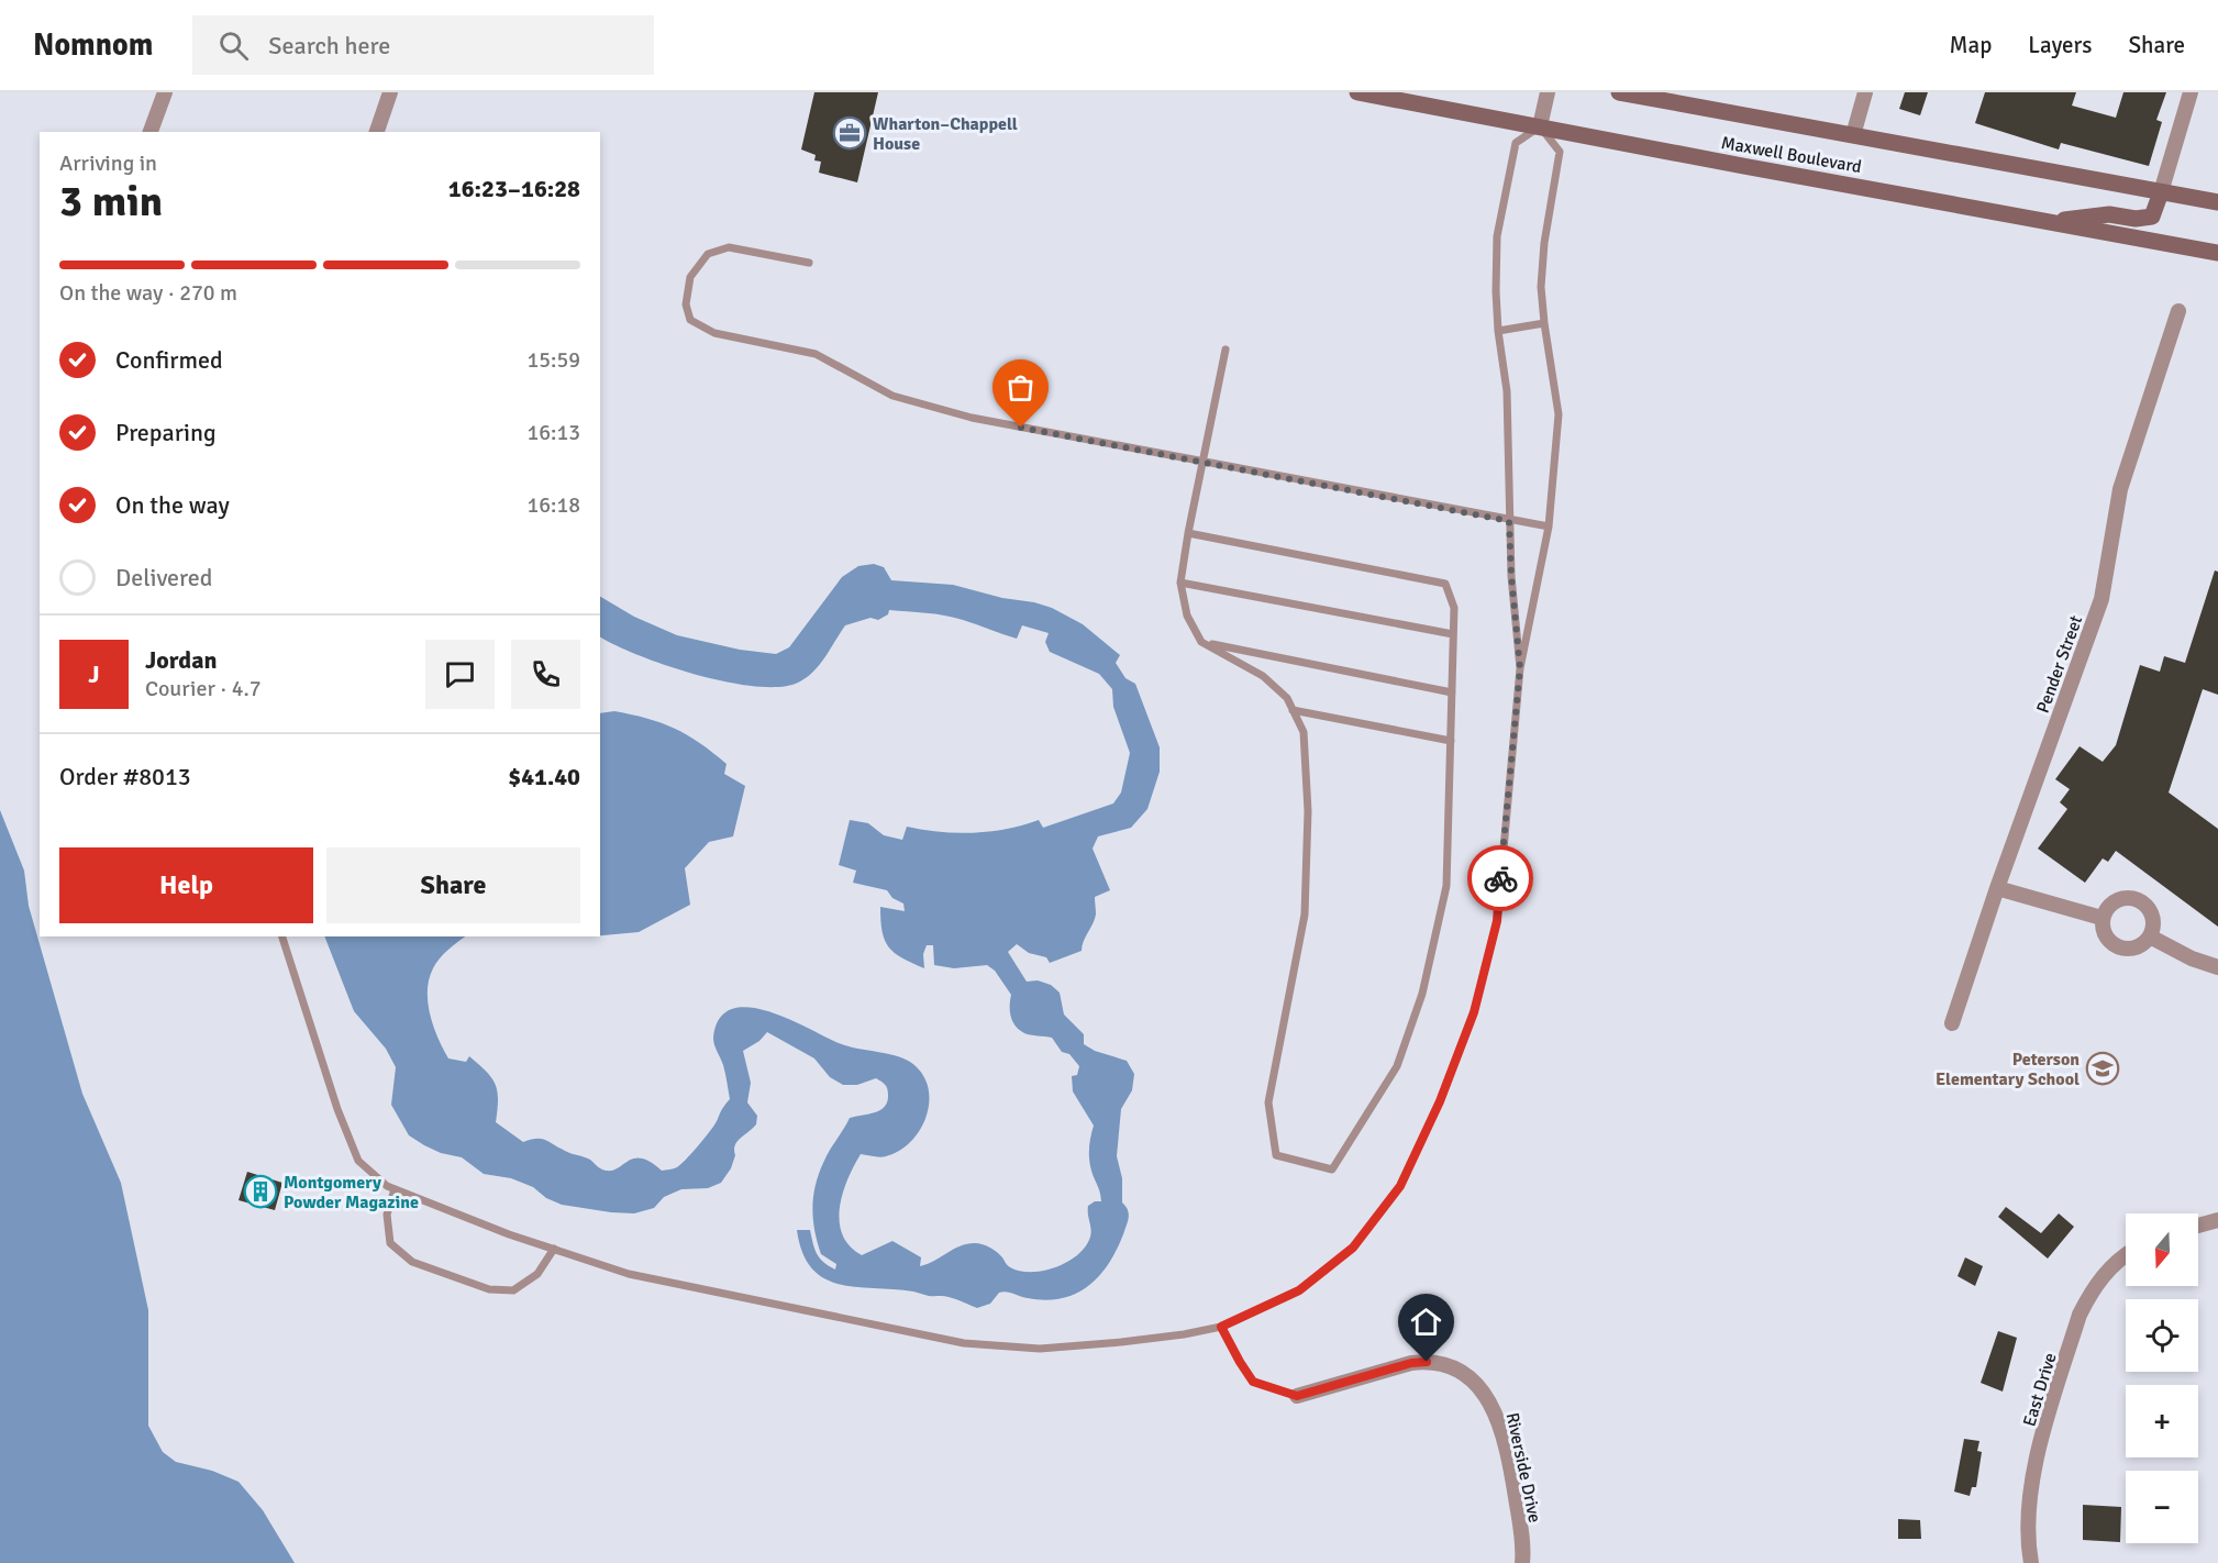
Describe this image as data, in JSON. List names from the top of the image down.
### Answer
{
  "streets": {
    "main road": ["Maxwell Boulevard"],
    "street": ["Pender Street", "East Drive", "Riverside Drive"]
  },
  "places": {
    "office": ["Wharton–Chappell House"],
    "school or university": ["Peterson Elementary School"],
    "building": ["Montgomery Powder Magazine"]
  },
  "north": "bottom",
  "page": {
    "header": "Nomnom",
    "search": "Search here",
    "nav": ["Map", "Layers", "Share"],
    "heading": ["3 min", "Arriving in", "16:23–16:28"],
    "panel": [
      "Jordan",
      "Courier · 4.7",
      "Order #8013",
      "$41.40"
    ],
    "bar": "On the way · 270 m",
    "list": [
      ["Confirmed", "15:59"],
      ["Preparing", "16:13"],
      ["On the way", "16:18"],
      "Delivered"
    ],
    "round": "J",
    "buttons": ["Help", "Share"],
    "map_buttons": ["+", "−"]
  }
}
